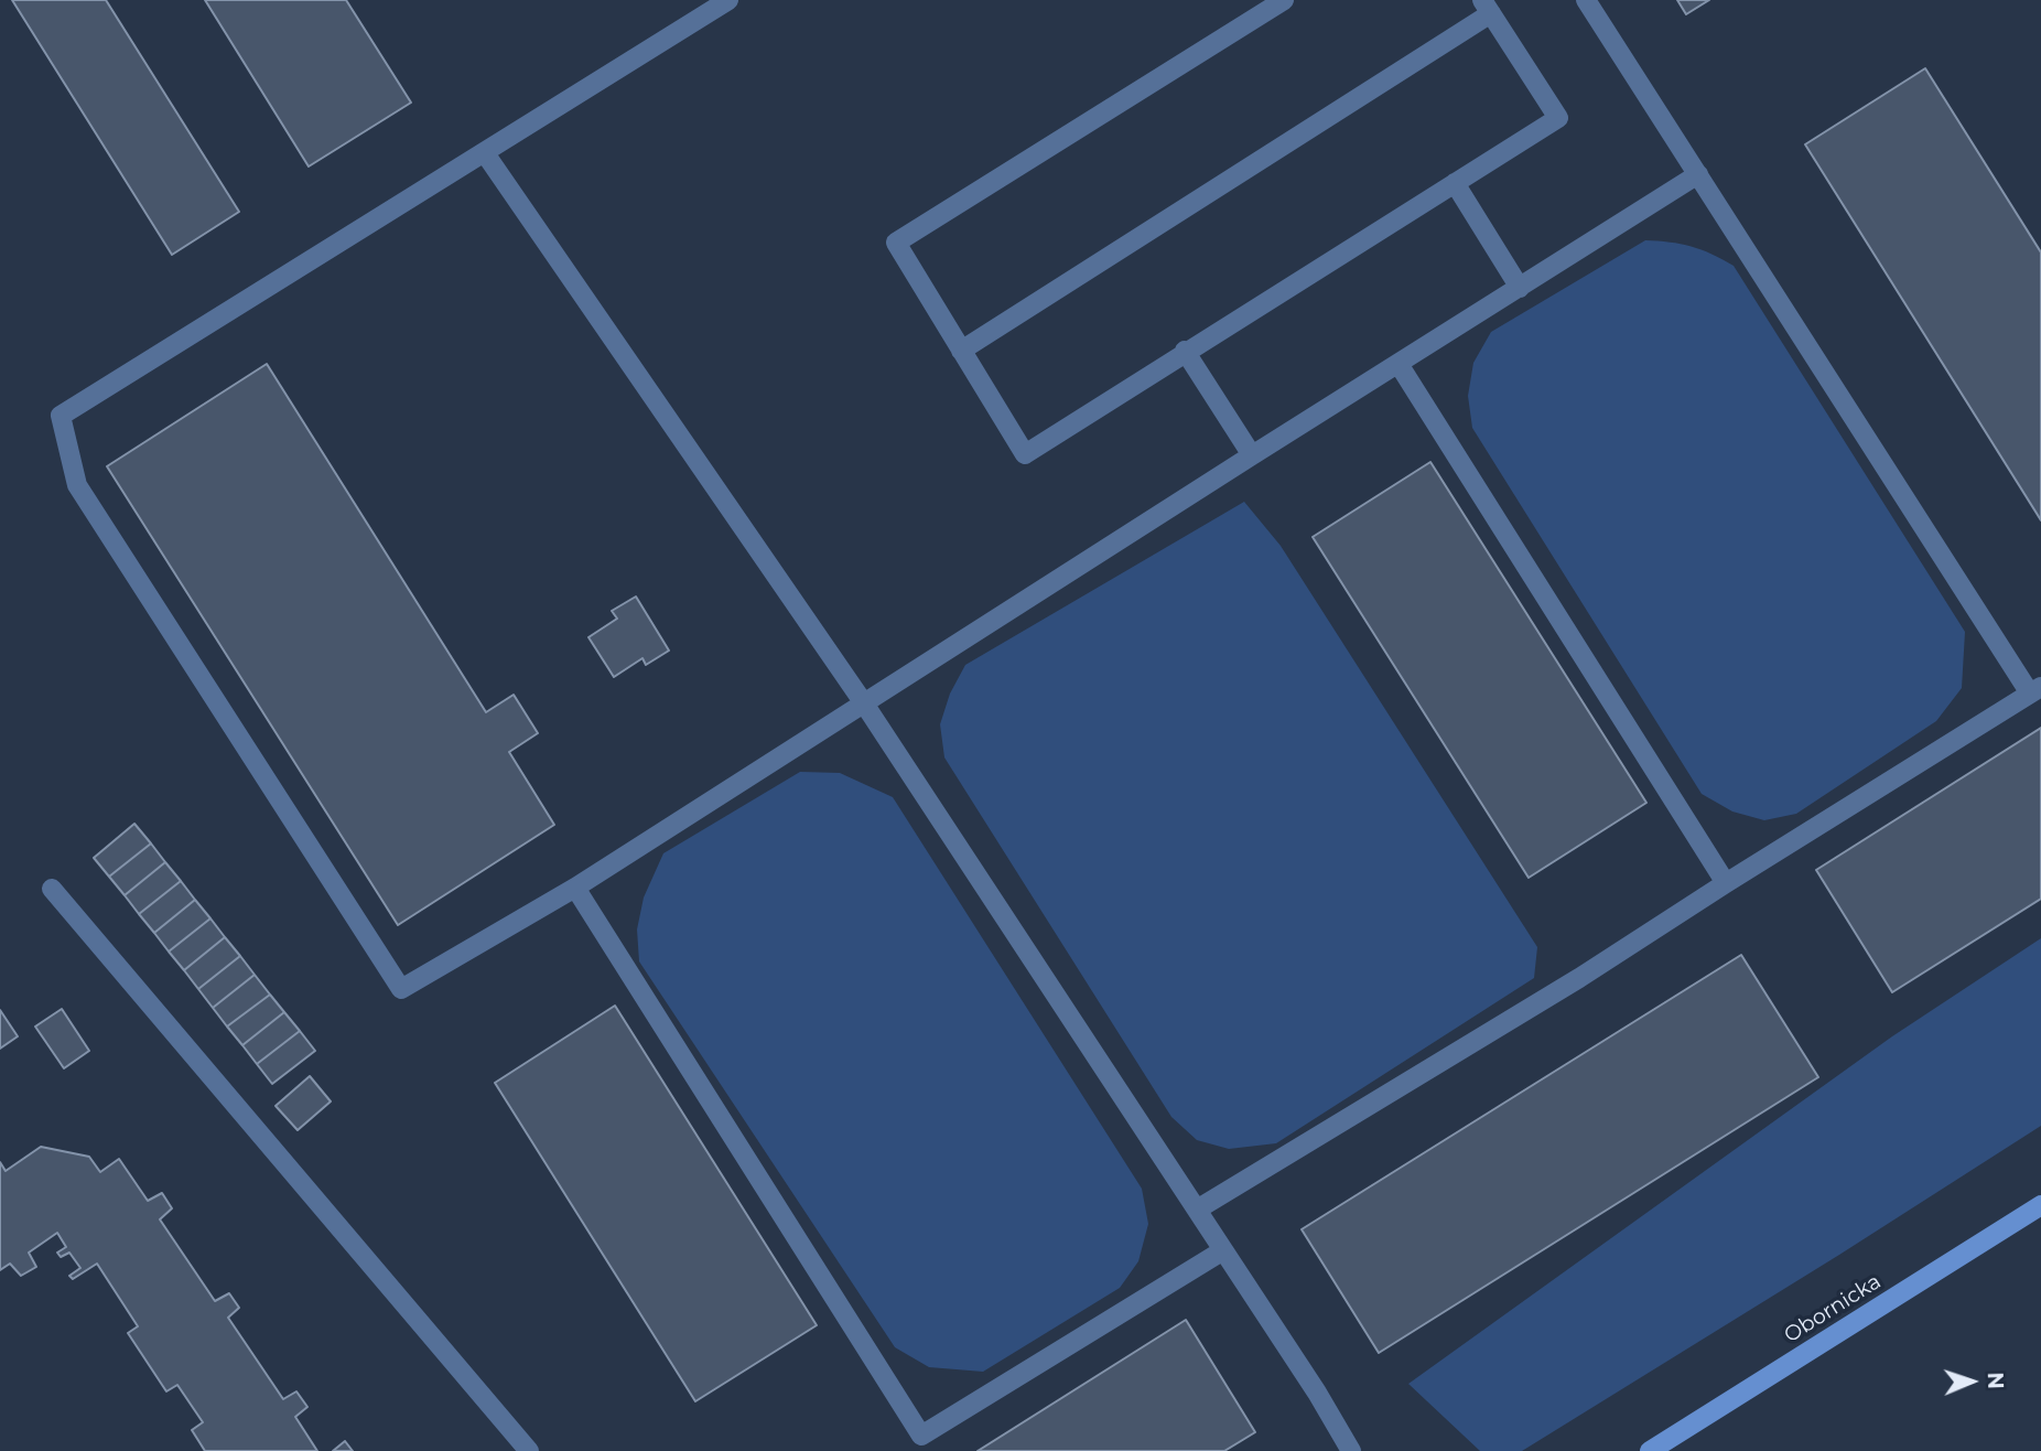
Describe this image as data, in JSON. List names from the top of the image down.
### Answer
{
  "streets": {
    "main road": ["Obornicka"]
  },
  "north": "right"
}
